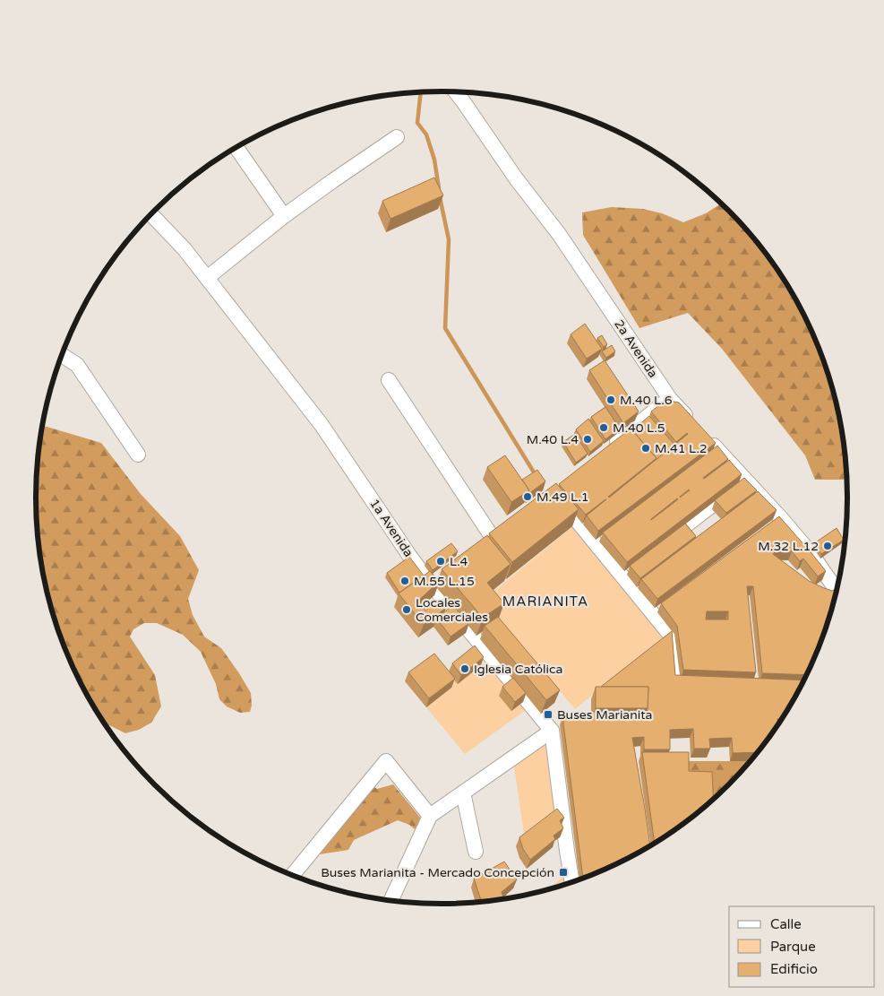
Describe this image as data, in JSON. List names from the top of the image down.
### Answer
{
  "streets": {
    "street": ["2a Avenida", "1a Avenida"]
  },
  "districts": ["MARIANITA"],
  "places": {
    "other": [
      "M.40 L.6",
      "M.40 L.5",
      "M.40 L.4",
      "M.41 L.2",
      "M.49 L.1",
      "M.32 L.12",
      "L.4",
      "M.55 L.15",
      "Locales Comerciales",
      "Iglesia Católica"
    ],
    "transit": ["Buses Marianita", "Buses Marianita - Mercado Concepción"]
  },
  "legend": ["Calle", "Parque", "Edificio"]
}
